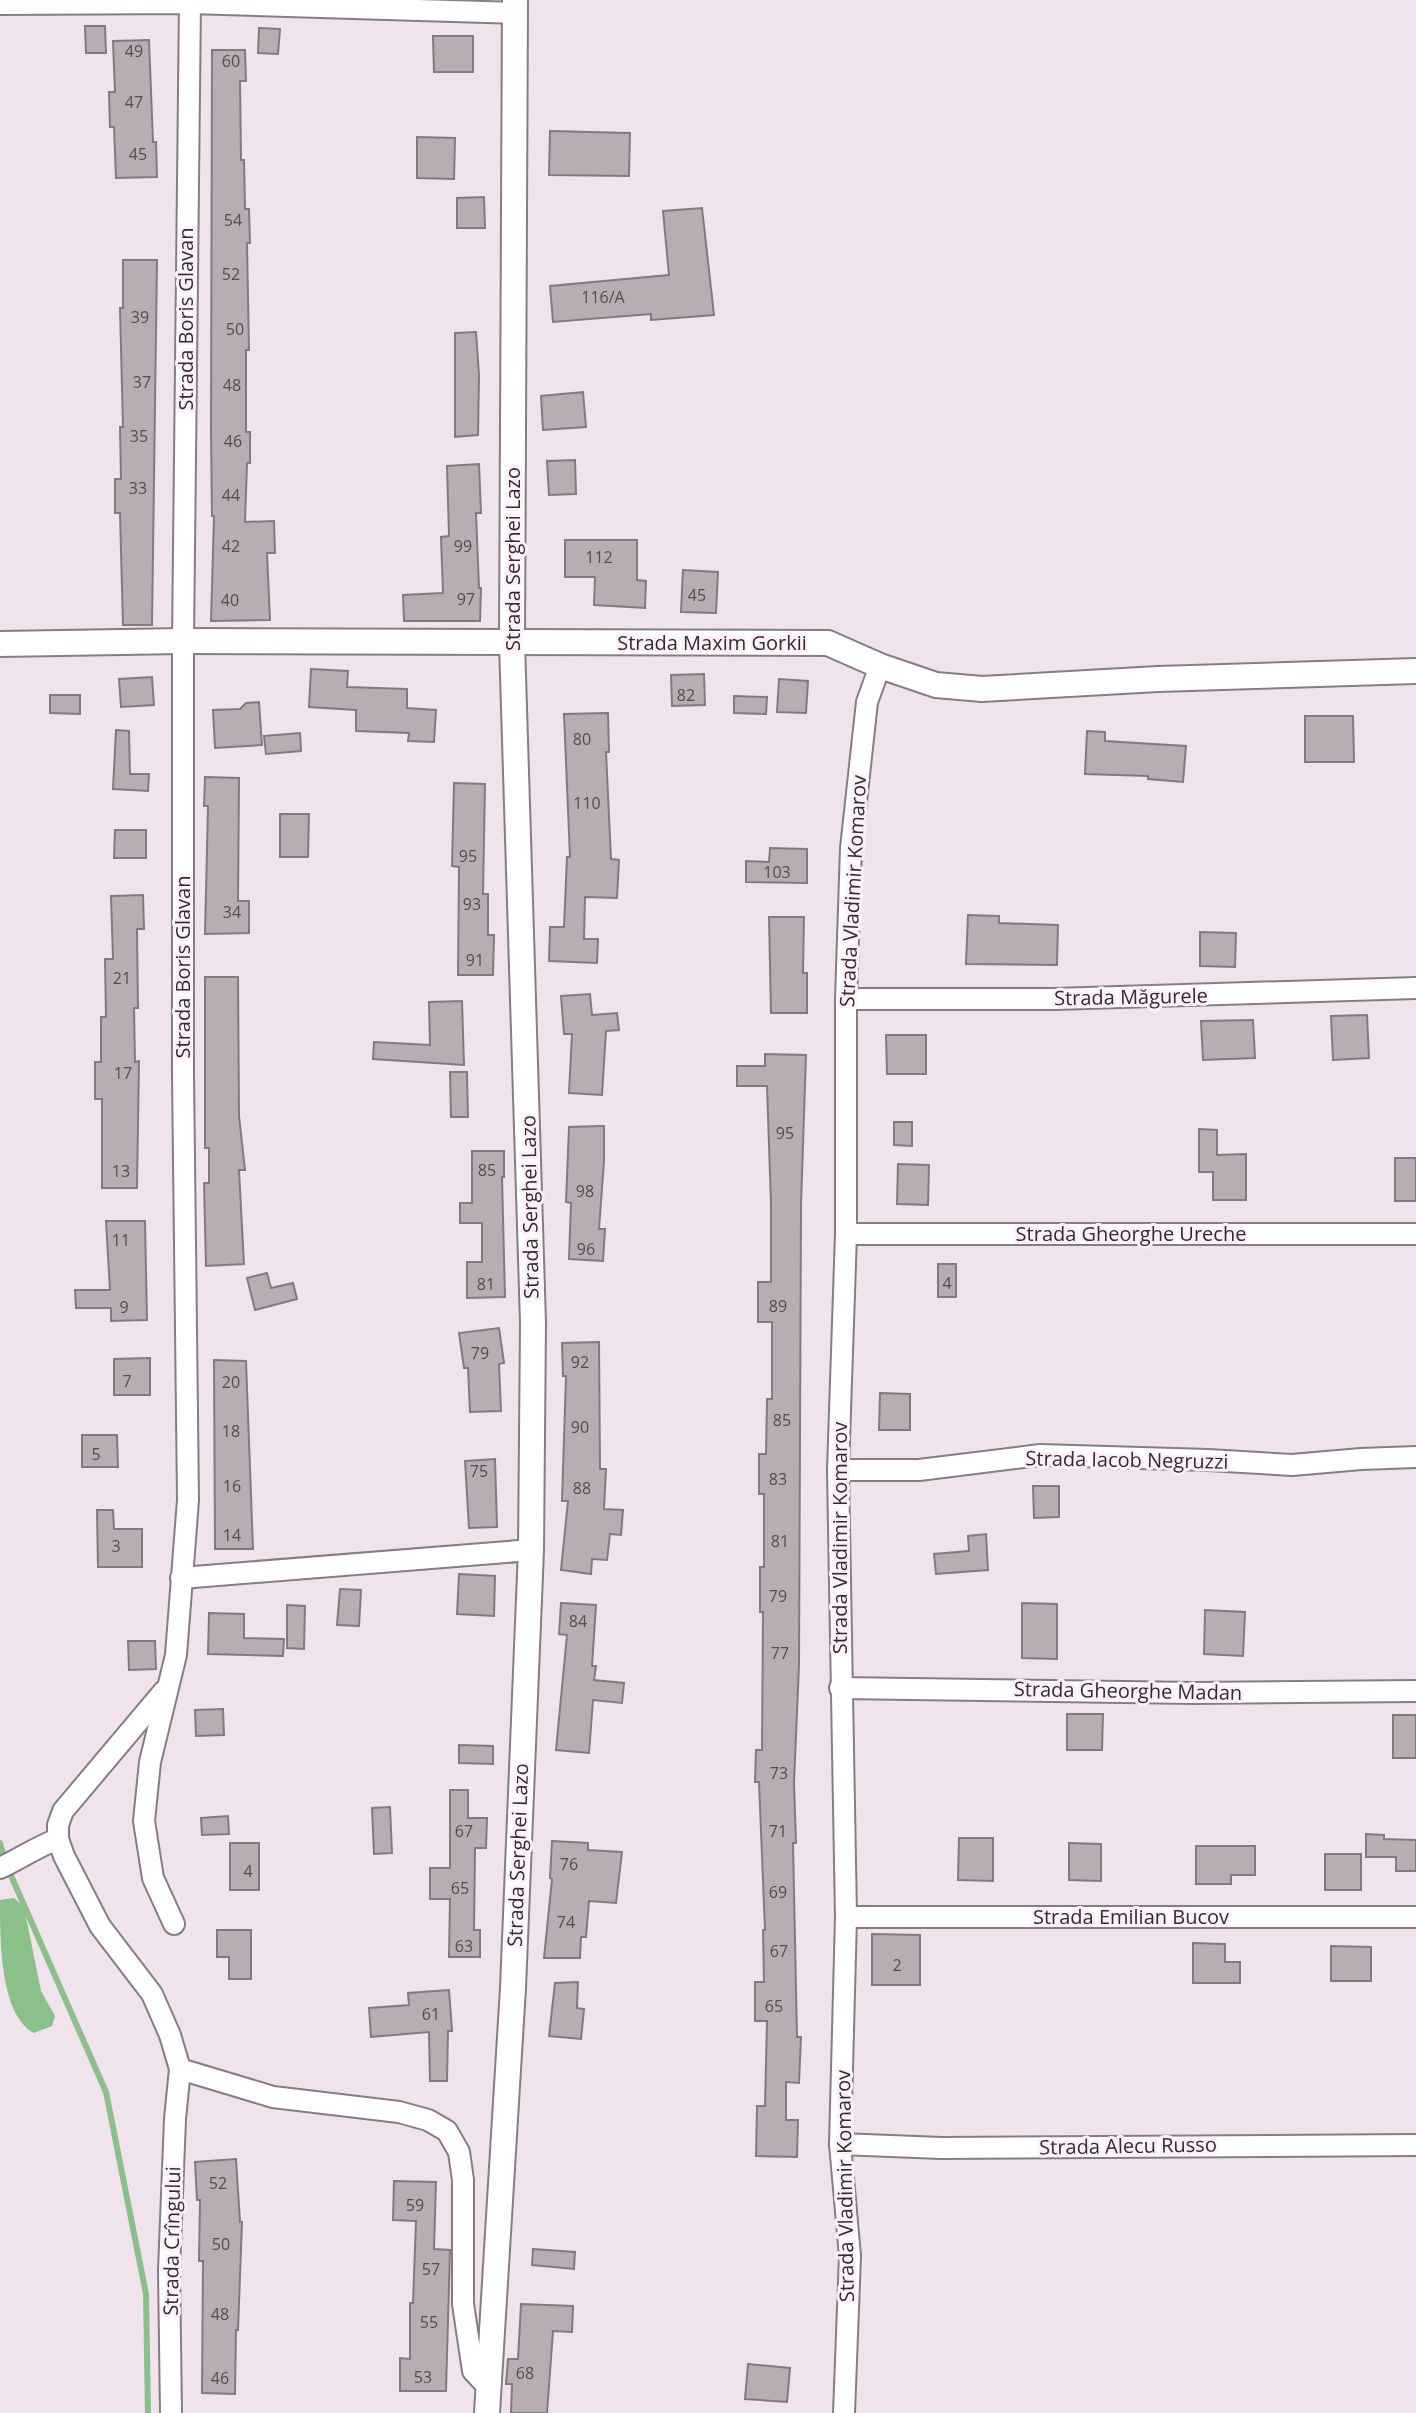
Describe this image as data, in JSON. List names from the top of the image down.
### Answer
{
  "streets": {
    "street": [
      "Strada Boris Glavan",
      "Strada Serghei Lazo",
      "Strada Maxim Gorkii",
      "Strada Vladimir Komarov",
      "Strada Măgurele",
      "Strada Gheorghe Ureche",
      "Strada Iacob Negruzzi",
      "Strada Gheorghe Madan",
      "Strada Emilian Bucov",
      "Strada Alecu Russo",
      "Strada Crîngului"
    ]
  },
  "crossings": [
    ["Strada Boris Glavan", "Strada Maxim Gorkii"],
    ["Strada Serghei Lazo", "Strada Maxim Gorkii"],
    ["Strada Maxim Gorkii", "Strada Vladimir Komarov"],
    ["Strada Vladimir Komarov", "Strada Măgurele"],
    ["Strada Vladimir Komarov", "Strada Gheorghe Ureche"],
    ["Strada Vladimir Komarov", "Strada Iacob Negruzzi"],
    ["Strada Vladimir Komarov", "Strada Gheorghe Madan"],
    ["Strada Vladimir Komarov", "Strada Emilian Bucov"],
    ["Strada Vladimir Komarov", "Strada Alecu Russo"]
  ],
  "house_numbers": [
    "49",
    "60",
    "47",
    "45",
    "54",
    "52",
    "116/A",
    "39",
    "50",
    "37",
    "48",
    "35",
    "46",
    "33",
    "44",
    "42",
    "99",
    "112",
    "45",
    "97",
    "40",
    "82",
    "80",
    "110",
    "95",
    "103",
    "93",
    "34",
    "91",
    "21",
    "17",
    "95",
    "85",
    "13",
    "98",
    "11",
    "96",
    "4",
    "81",
    "89",
    "9",
    "79",
    "92",
    "7",
    "20",
    "85",
    "90",
    "18",
    "5",
    "75",
    "83",
    "16",
    "88",
    "14",
    "81",
    "3",
    "79",
    "84",
    "77",
    "73",
    "67",
    "71",
    "76",
    "4",
    "65",
    "69",
    "74",
    "63",
    "67",
    "2",
    "65",
    "61",
    "52",
    "59",
    "50",
    "57",
    "48",
    "55",
    "68",
    "53",
    "46"
  ]
}
